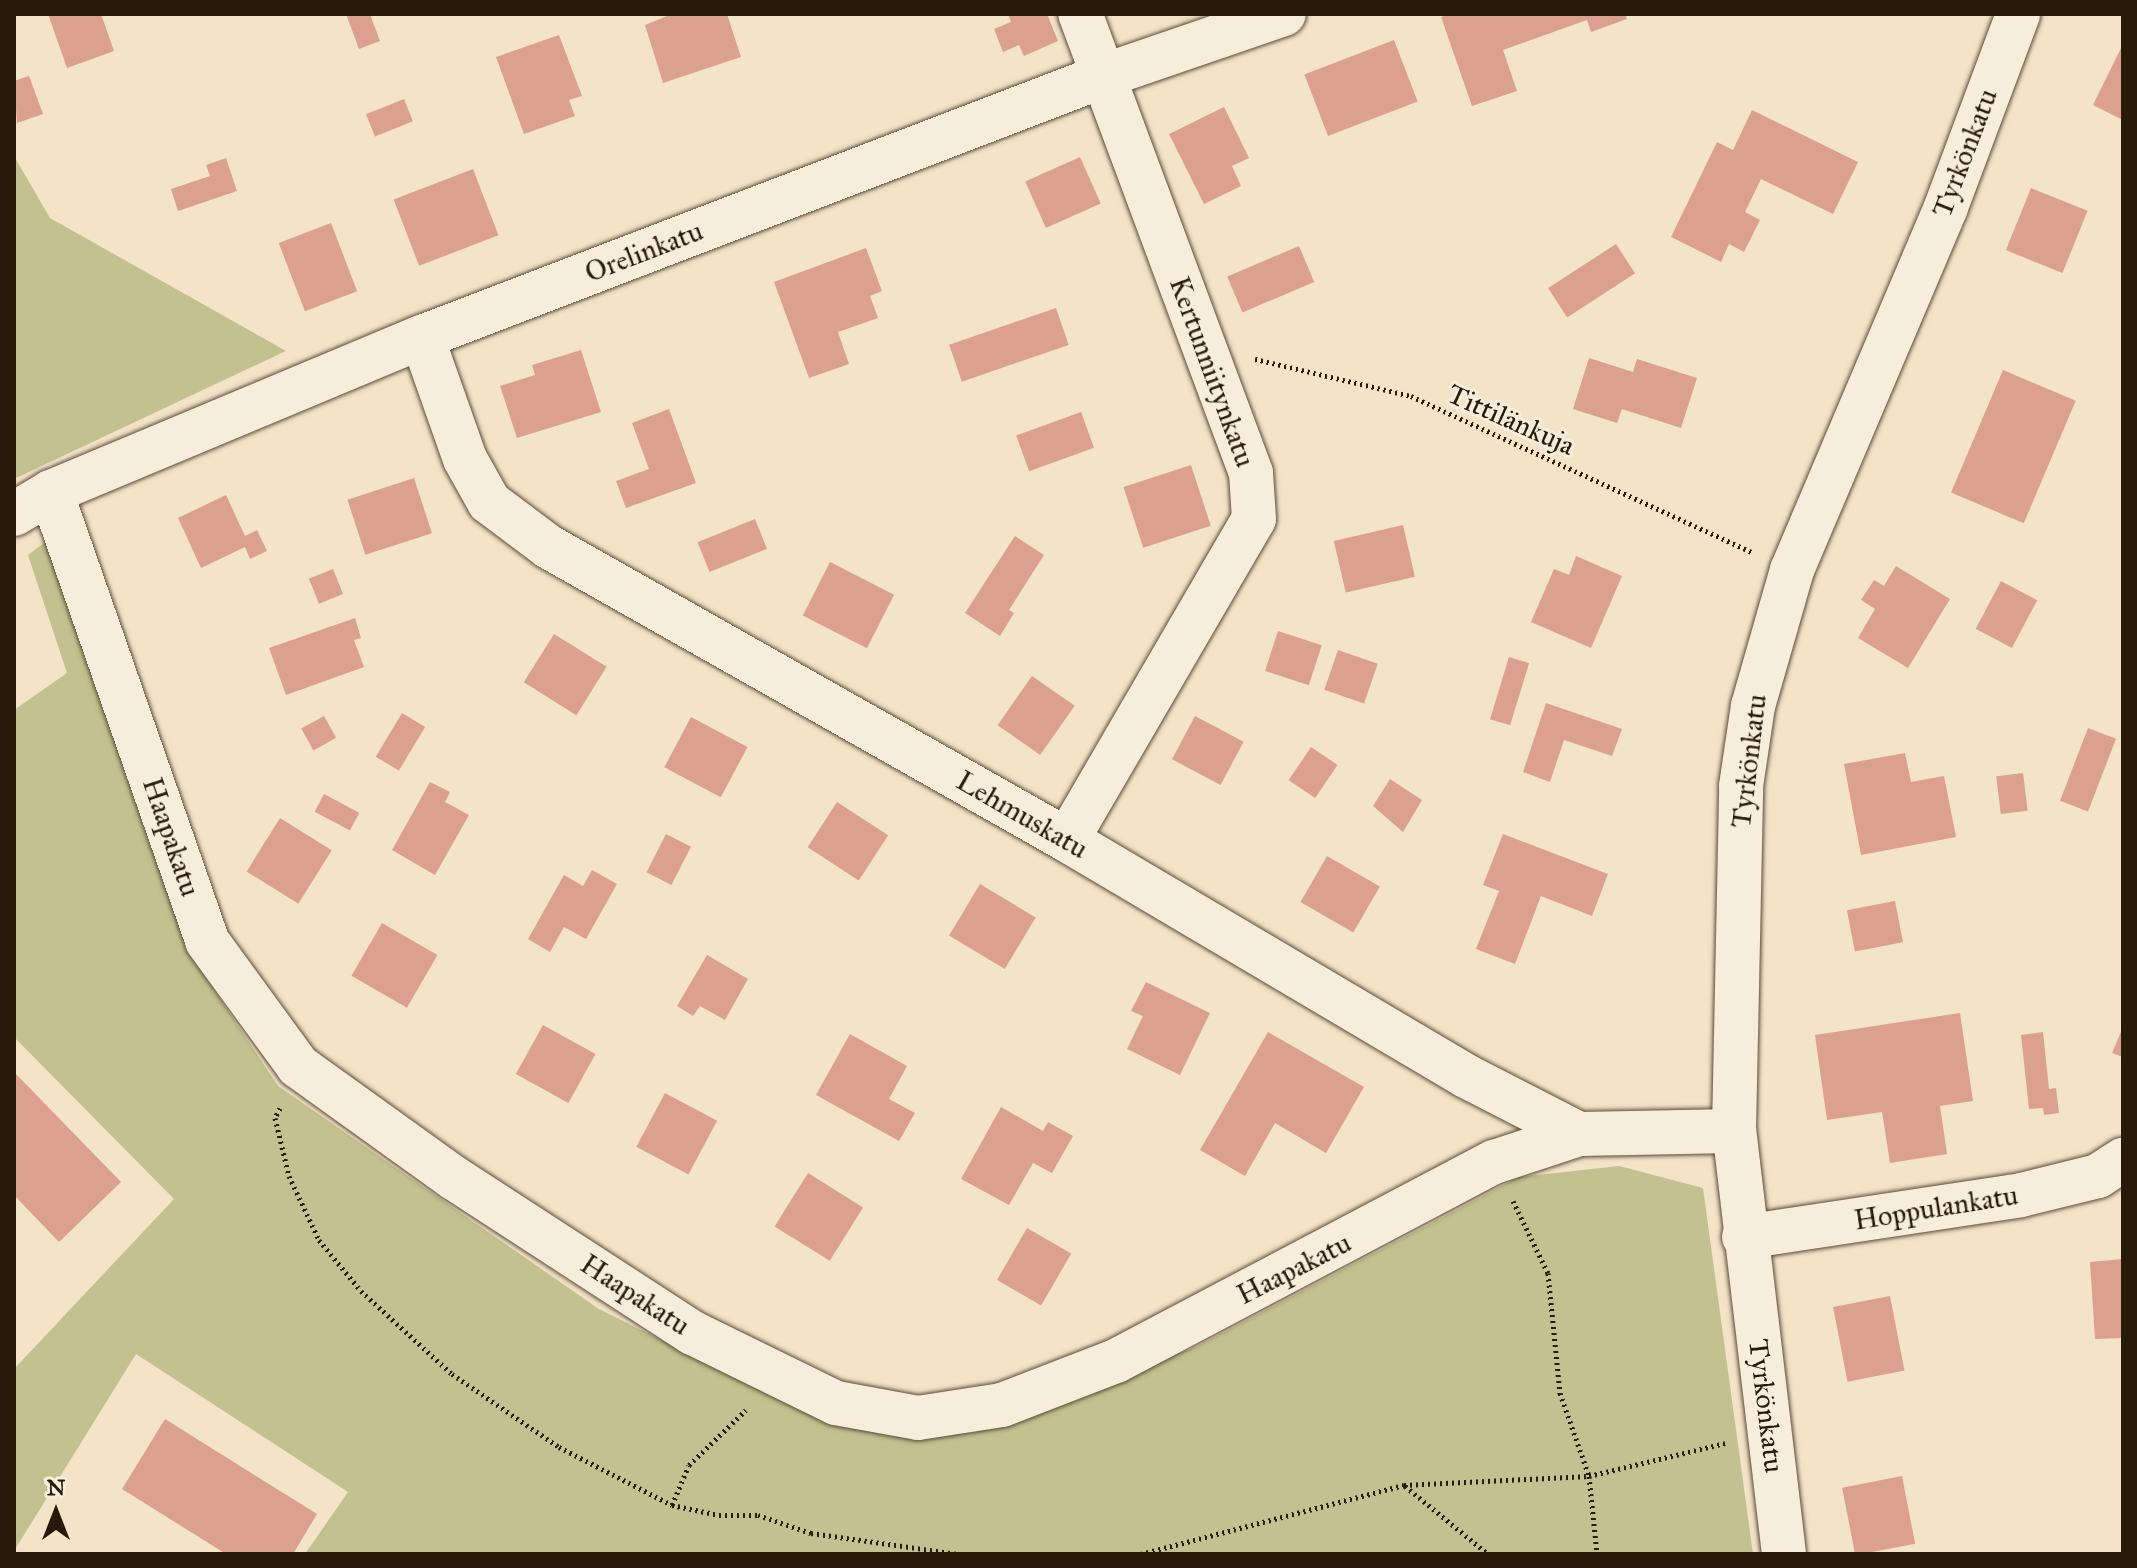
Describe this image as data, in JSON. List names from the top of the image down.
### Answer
{
  "streets": {
    "street": [
      "Tyrkönkatu",
      "Orelinkatu",
      "Kertunniitynkatu",
      "Lehmuskatu",
      "Haapakatu",
      "Hoppulankatu"
    ],
    "path": ["Tittilänkuja"]
  },
  "crossings": [
    ["Tyrkönkatu", "Tittilänkuja"],
    ["Tyrkönkatu", "Lehmuskatu"],
    ["Tyrkönkatu", "Hoppulankatu"],
    ["Orelinkatu", "Kertunniitynkatu"],
    ["Orelinkatu", "Lehmuskatu"],
    ["Orelinkatu", "Haapakatu"],
    ["Kertunniitynkatu", "Tittilänkuja"],
    ["Kertunniitynkatu", "Lehmuskatu"],
    ["Lehmuskatu", "Haapakatu"]
  ],
  "north": "top"
}
